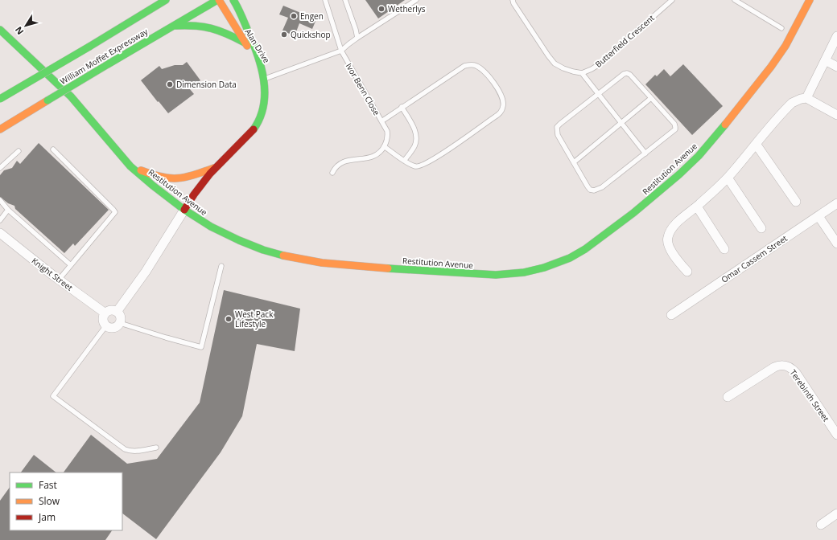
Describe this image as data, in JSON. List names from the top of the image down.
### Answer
{
  "streets": {
    "street": [
      "Alan Drive",
      "William Moffet Expressway",
      "Restitution Avenue",
      "Omar Cassem Street",
      "Knight Street",
      "Terebinth Street"
    ],
    "lane": ["Butterfield Crescent", "Ivor Benn Close"]
  },
  "crossings": [
    ["Alan Drive", "William Moffet Expressway"]
  ],
  "places": [
    "Wetherlys",
    "Engen",
    "Quickshop",
    "Dimension Data",
    "West Pack Lifestyle"
  ],
  "legend": ["Fast", "Slow", "Jam"],
  "north": "bottom left"
}
